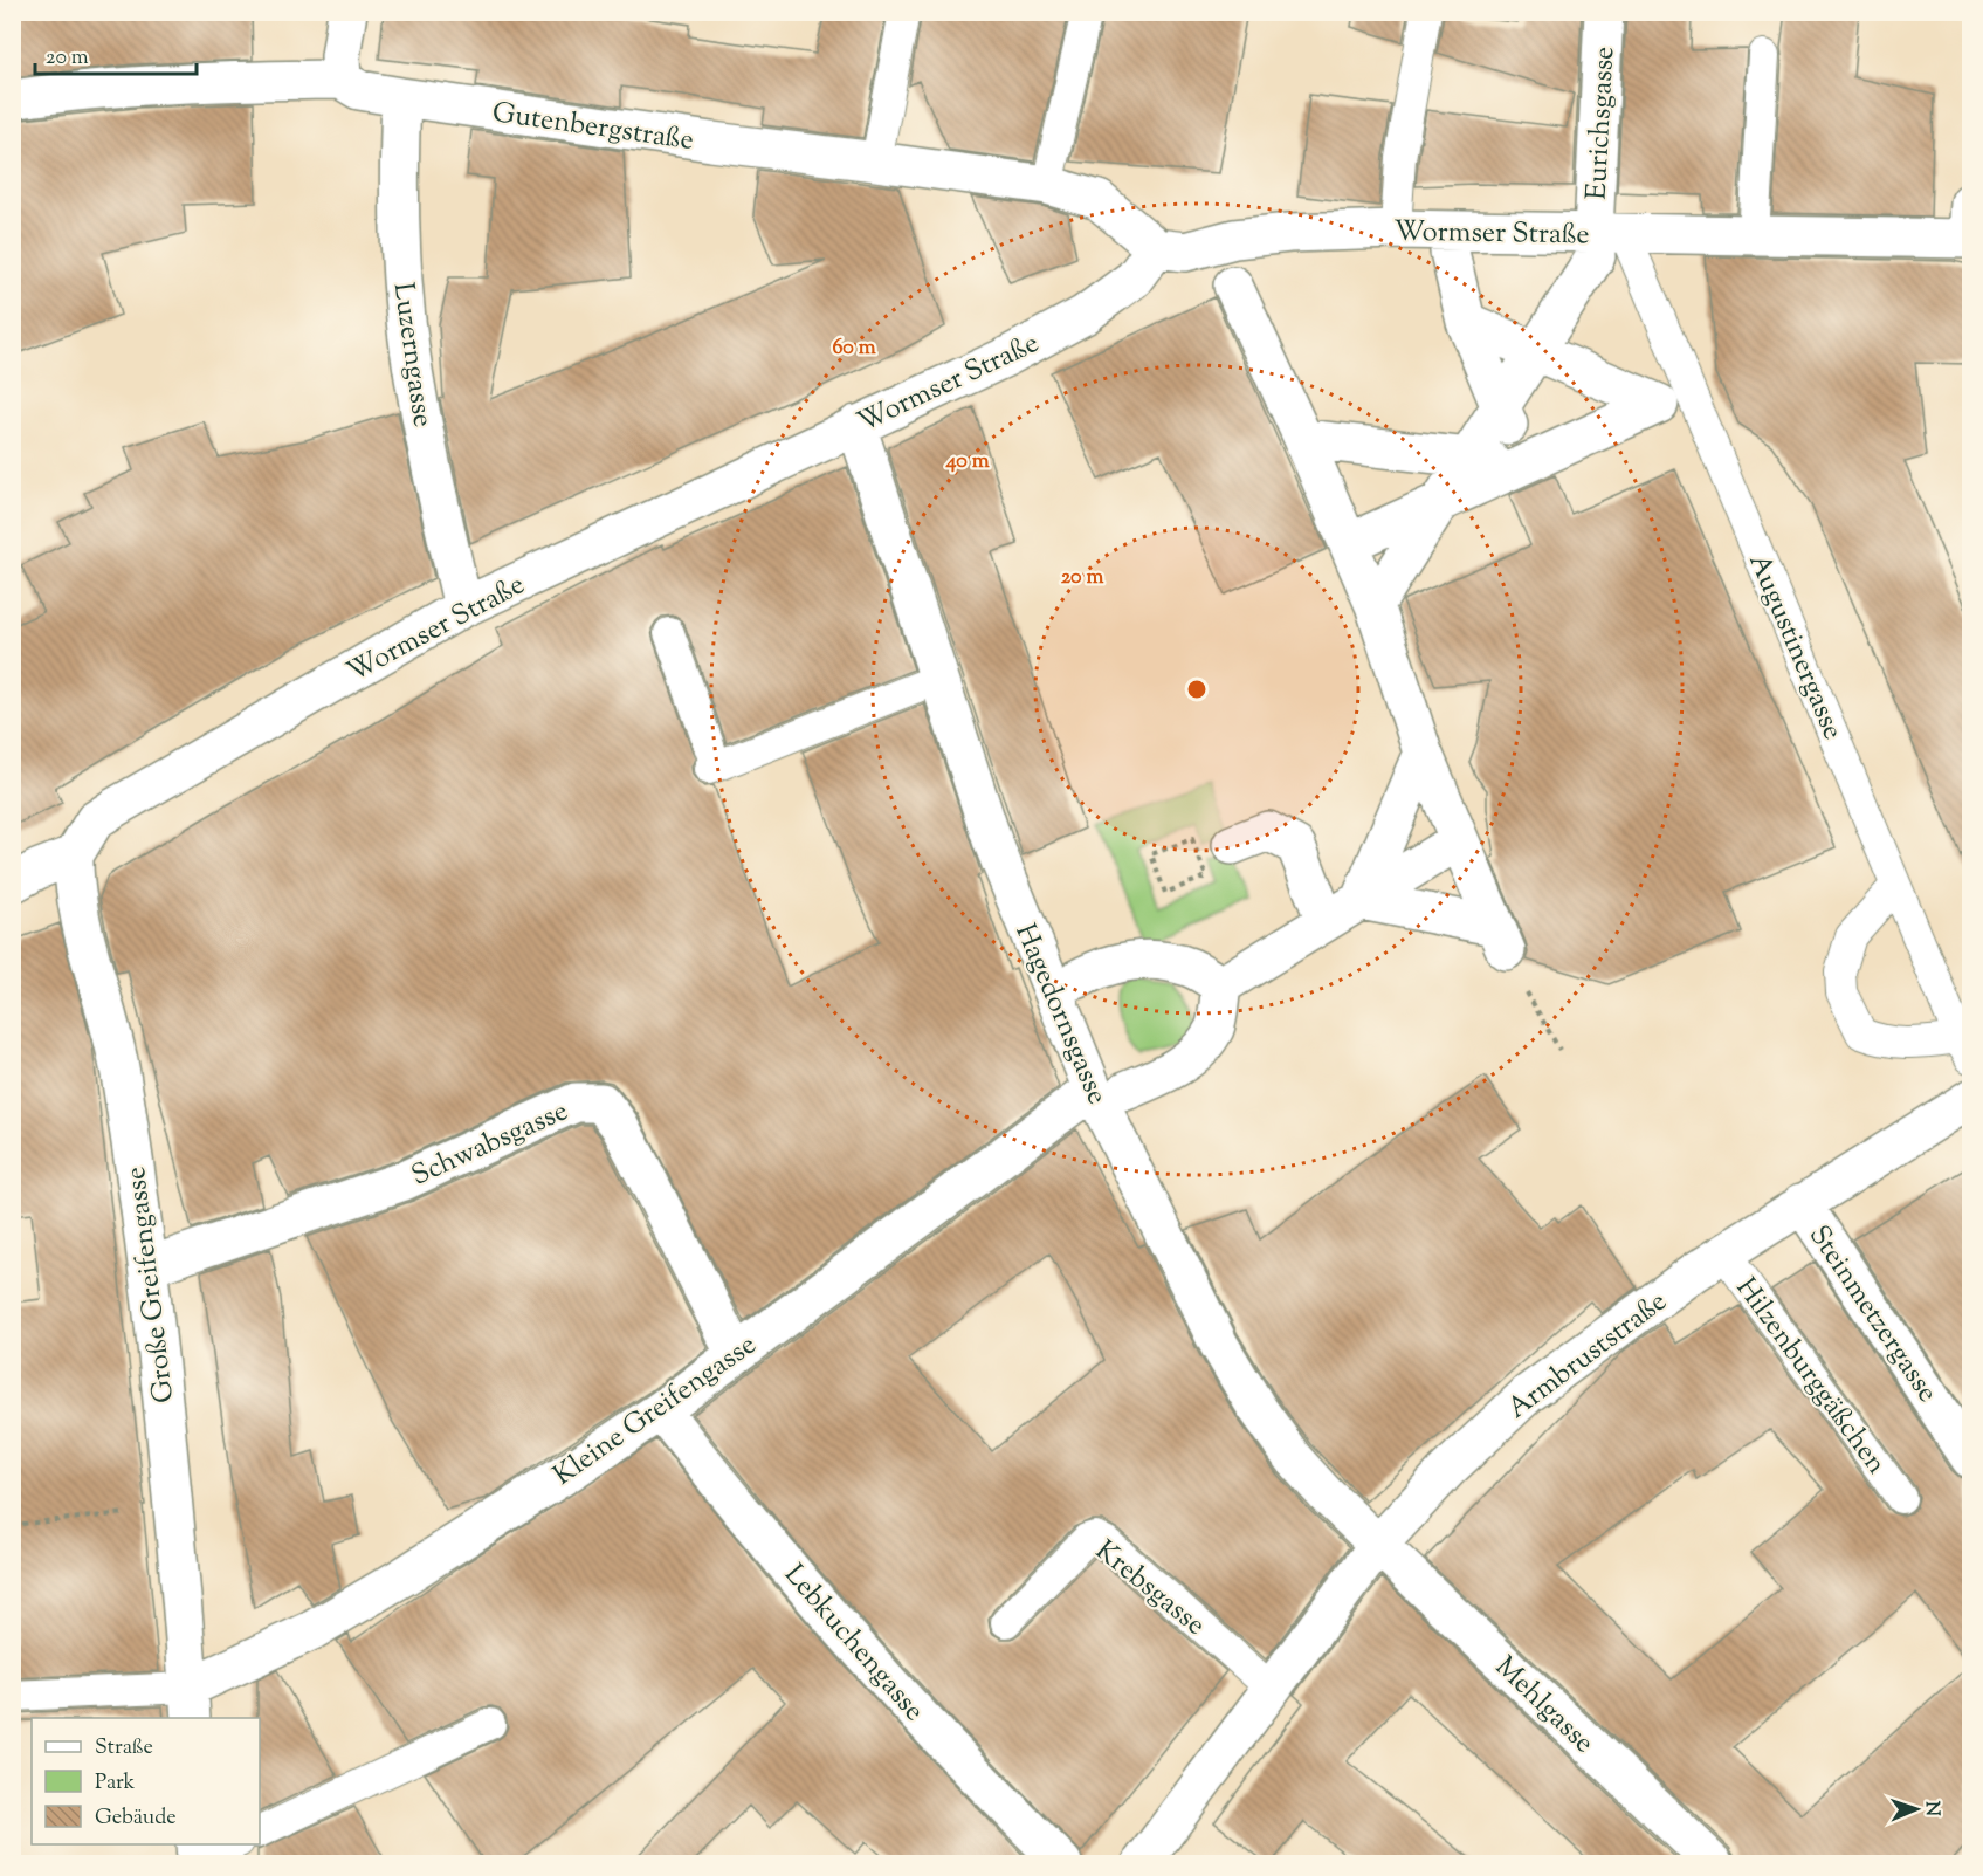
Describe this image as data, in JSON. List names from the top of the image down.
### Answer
{
  "streets": {
    "street": [
      "Eurichsgasse",
      "Gutenbergstraße",
      "Wormser Straße",
      "Luzerngasse",
      "Hagedornsgasse",
      "Schwabsgasse",
      "Große Greifengasse",
      "Steinmetzergasse",
      "Armbruststraße",
      "Kleine Greifengasse",
      "Lebkuchengasse",
      "Mehlgasse"
    ],
    "lane": ["Augustinergasse", "Hilzenburggäßchen", "Krebsgasse"]
  },
  "crossings": [
    ["Eurichsgasse", "Wormser Straße"],
    ["Eurichsgasse", "Augustinergasse"],
    ["Gutenbergstraße", "Wormser Straße"],
    ["Gutenbergstraße", "Luzerngasse"],
    ["Wormser Straße", "Luzerngasse"],
    ["Wormser Straße", "Augustinergasse"],
    ["Wormser Straße", "Hagedornsgasse"],
    ["Wormser Straße", "Große Greifengasse"],
    ["Hagedornsgasse", "Armbruststraße"],
    ["Hagedornsgasse", "Kleine Greifengasse"],
    ["Hagedornsgasse", "Mehlgasse"],
    ["Schwabsgasse", "Große Greifengasse"],
    ["Schwabsgasse", "Kleine Greifengasse"],
    ["Große Greifengasse", "Kleine Greifengasse"],
    ["Steinmetzergasse", "Armbruststraße"],
    ["Armbruststraße", "Hilzenburggäßchen"],
    ["Armbruststraße", "Krebsgasse"],
    ["Armbruststraße", "Mehlgasse"],
    ["Kleine Greifengasse", "Lebkuchengasse"]
  ],
  "legend": ["Straße", "Park", "Gebäude"],
  "scale_bar": "20 m",
  "north": "right",
  "rings": ["60 m", "40 m", "20 m"]
}
